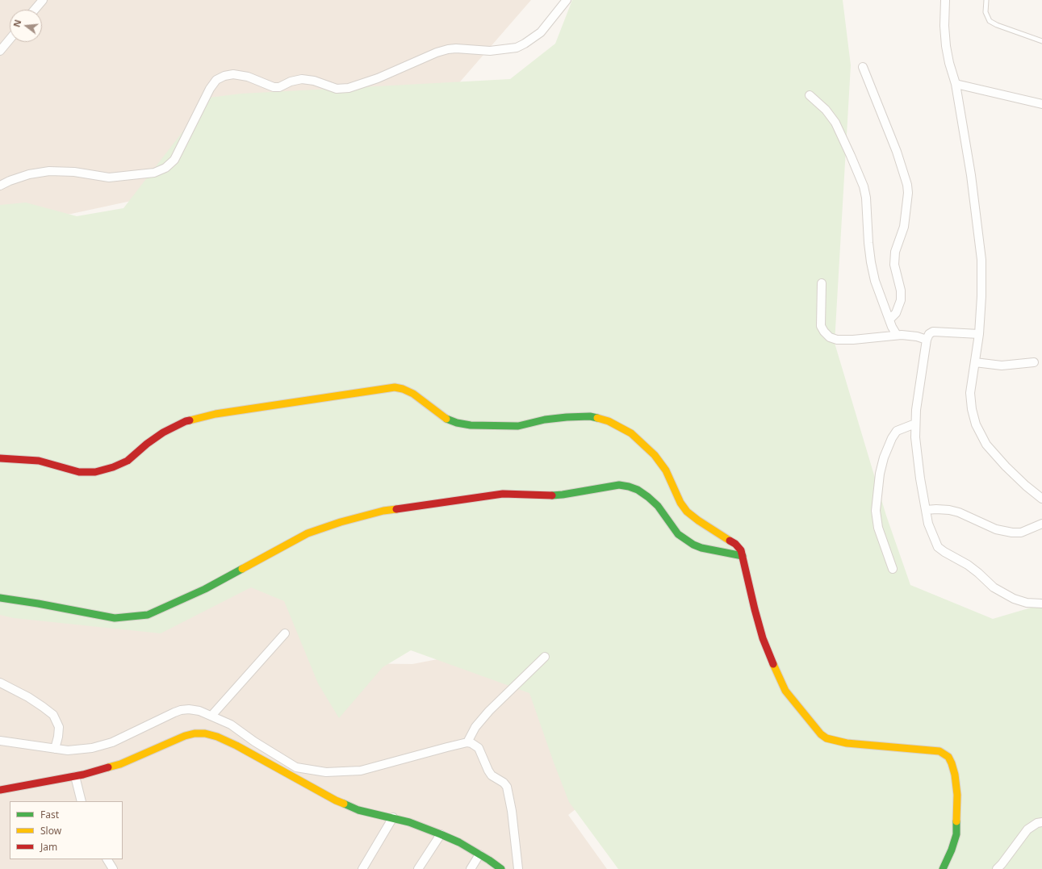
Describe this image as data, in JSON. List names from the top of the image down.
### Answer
{
  "legend": ["Fast", "Slow", "Jam"],
  "north": "left"
}
